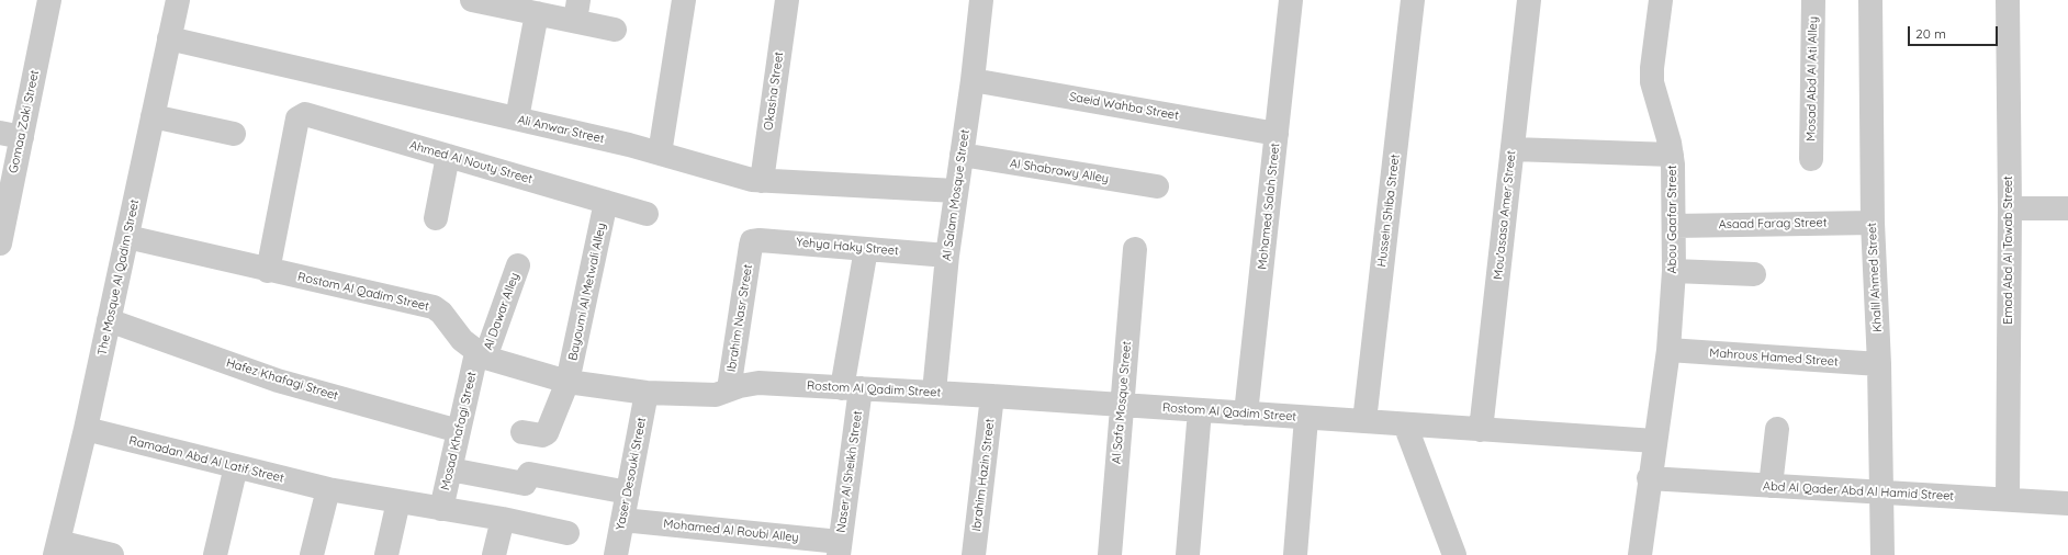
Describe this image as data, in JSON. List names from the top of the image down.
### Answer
{
  "streets": {
    "street": [
      "Mosad Abd Al Ati Alley",
      "Okasha Street",
      "Saeid Wahba Street",
      "Gomaa Zaki Street",
      "Ali Anwar Street",
      "Ahmed Al Nouty Street",
      "Al Shabrawy Alley",
      "Al Salam Mosque Street",
      "Mohamed Salah Street",
      "Hussein Shiba Street",
      "Mou'asasa Amer Street",
      "Abou Gaafar Street",
      "Asaad Farag Street",
      "Yehya Haky Street",
      "Emad Abd Al Tawab Street",
      "The Mosque Al Qadim Street",
      "Khalil Ahmed Street",
      "Rostom Al Qadim Street",
      "Bayoumi Al Metwali Alley",
      "Al Dawar Alley",
      "Ibrahim Nasr Street",
      "Mahrous Hamed Street",
      "Hafez Khafagi Street",
      "Al Safa Mosque Street",
      "Mosad Khafagi Street",
      "Ramadan Abd Al Latif Street",
      "Naser Al Sheikh Street",
      "Yaser Desouki Street",
      "Ibrahim Hazin Street",
      "Abd Al Qader Abd Al Hamid Street",
      "Mohamed Al Roubi Alley"
    ]
  },
  "crossings": [
    ["Okasha Street", "Ali Anwar Street"],
    ["Saeid Wahba Street", "Al Salam Mosque Street"],
    ["Saeid Wahba Street", "Mohamed Salah Street"],
    ["Ali Anwar Street", "Al Salam Mosque Street"],
    ["Ali Anwar Street", "The Mosque Al Qadim Street"],
    ["Ahmed Al Nouty Street", "Rostom Al Qadim Street"],
    ["Ahmed Al Nouty Street", "Bayoumi Al Metwali Alley"],
    ["Al Shabrawy Alley", "Al Salam Mosque Street"],
    ["Al Salam Mosque Street", "Yehya Haky Street"],
    ["Al Salam Mosque Street", "Rostom Al Qadim Street"],
    ["Mohamed Salah Street", "Rostom Al Qadim Street"],
    ["Hussein Shiba Street", "Rostom Al Qadim Street"],
    ["Mou'asasa Amer Street", "Rostom Al Qadim Street"],
    ["Abou Gaafar Street", "Asaad Farag Street"],
    ["Abou Gaafar Street", "Rostom Al Qadim Street"],
    ["Abou Gaafar Street", "Mahrous Hamed Street"],
    ["Abou Gaafar Street", "Abd Al Qader Abd Al Hamid Street"],
    ["Asaad Farag Street", "Khalil Ahmed Street"],
    ["Yehya Haky Street", "Ibrahim Nasr Street"],
    ["Yehya Haky Street", "Naser Al Sheikh Street"],
    ["Emad Abd Al Tawab Street", "Abd Al Qader Abd Al Hamid Street"],
    ["The Mosque Al Qadim Street", "Rostom Al Qadim Street"],
    ["The Mosque Al Qadim Street", "Hafez Khafagi Street"],
    ["The Mosque Al Qadim Street", "Ramadan Abd Al Latif Street"],
    ["Khalil Ahmed Street", "Mahrous Hamed Street"],
    ["Khalil Ahmed Street", "Abd Al Qader Abd Al Hamid Street"],
    ["Rostom Al Qadim Street", "Bayoumi Al Metwali Alley"],
    ["Rostom Al Qadim Street", "Al Dawar Alley"],
    ["Rostom Al Qadim Street", "Ibrahim Nasr Street"],
    ["Rostom Al Qadim Street", "Al Safa Mosque Street"],
    ["Rostom Al Qadim Street", "Mosad Khafagi Street"],
    ["Rostom Al Qadim Street", "Naser Al Sheikh Street"],
    ["Rostom Al Qadim Street", "Yaser Desouki Street"],
    ["Rostom Al Qadim Street", "Ibrahim Hazin Street"],
    ["Al Dawar Alley", "Mosad Khafagi Street"],
    ["Hafez Khafagi Street", "Mosad Khafagi Street"],
    ["Mosad Khafagi Street", "Ramadan Abd Al Latif Street"],
    ["Naser Al Sheikh Street", "Mohamed Al Roubi Alley"],
    ["Yaser Desouki Street", "Mohamed Al Roubi Alley"]
  ],
  "scale_bar": "20 m"
}
